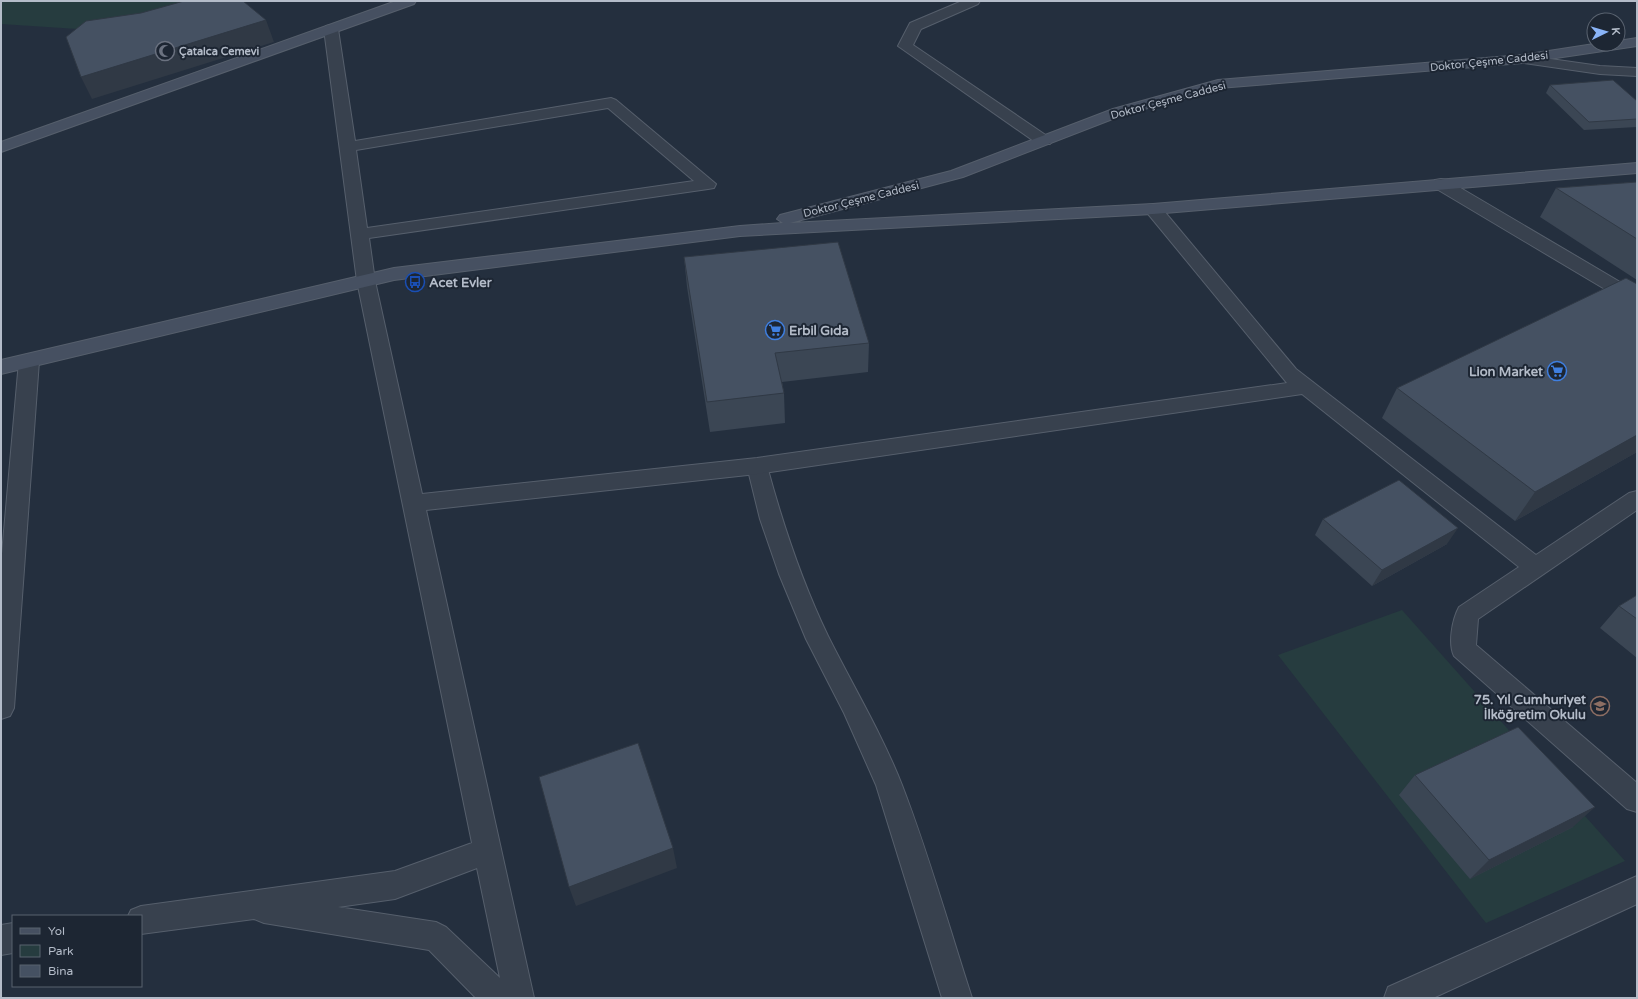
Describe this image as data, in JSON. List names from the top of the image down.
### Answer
{
  "streets": {
    "street": ["Doktor Çeşme Caddesi"]
  },
  "places": {
    "mosque": ["Çatalca Cemevi"],
    "bus stop": ["Acet Evler"],
    "supermarket": ["Erbil Gıda", "Lion Market"],
    "school or university": ["75. Yıl Cumhuriyet İlköğretim Okulu"]
  },
  "legend": ["Yol", "Park", "Bina"],
  "north": "right"
}
